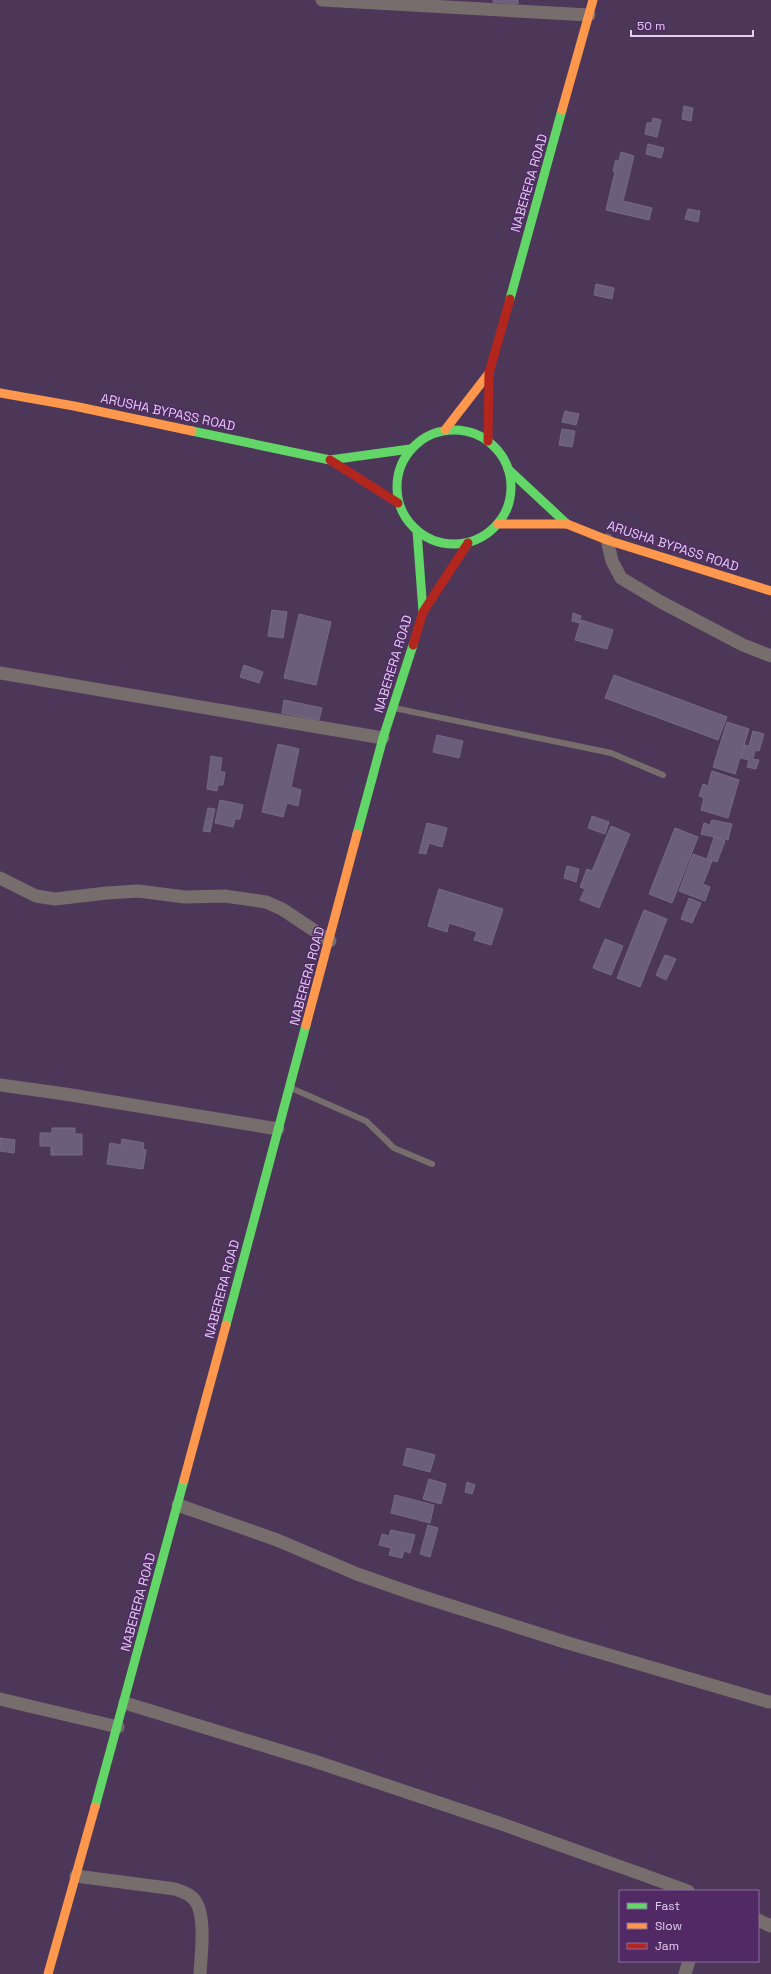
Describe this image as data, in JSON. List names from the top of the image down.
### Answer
{
  "streets": {
    "street": ["NABERERA ROAD", "ARUSHA BYPASS ROAD"]
  },
  "crossings": [
    ["NABERERA ROAD", "ARUSHA BYPASS ROAD"]
  ],
  "legend": ["Fast", "Slow", "Jam"],
  "scale_bar": "50 m"
}
